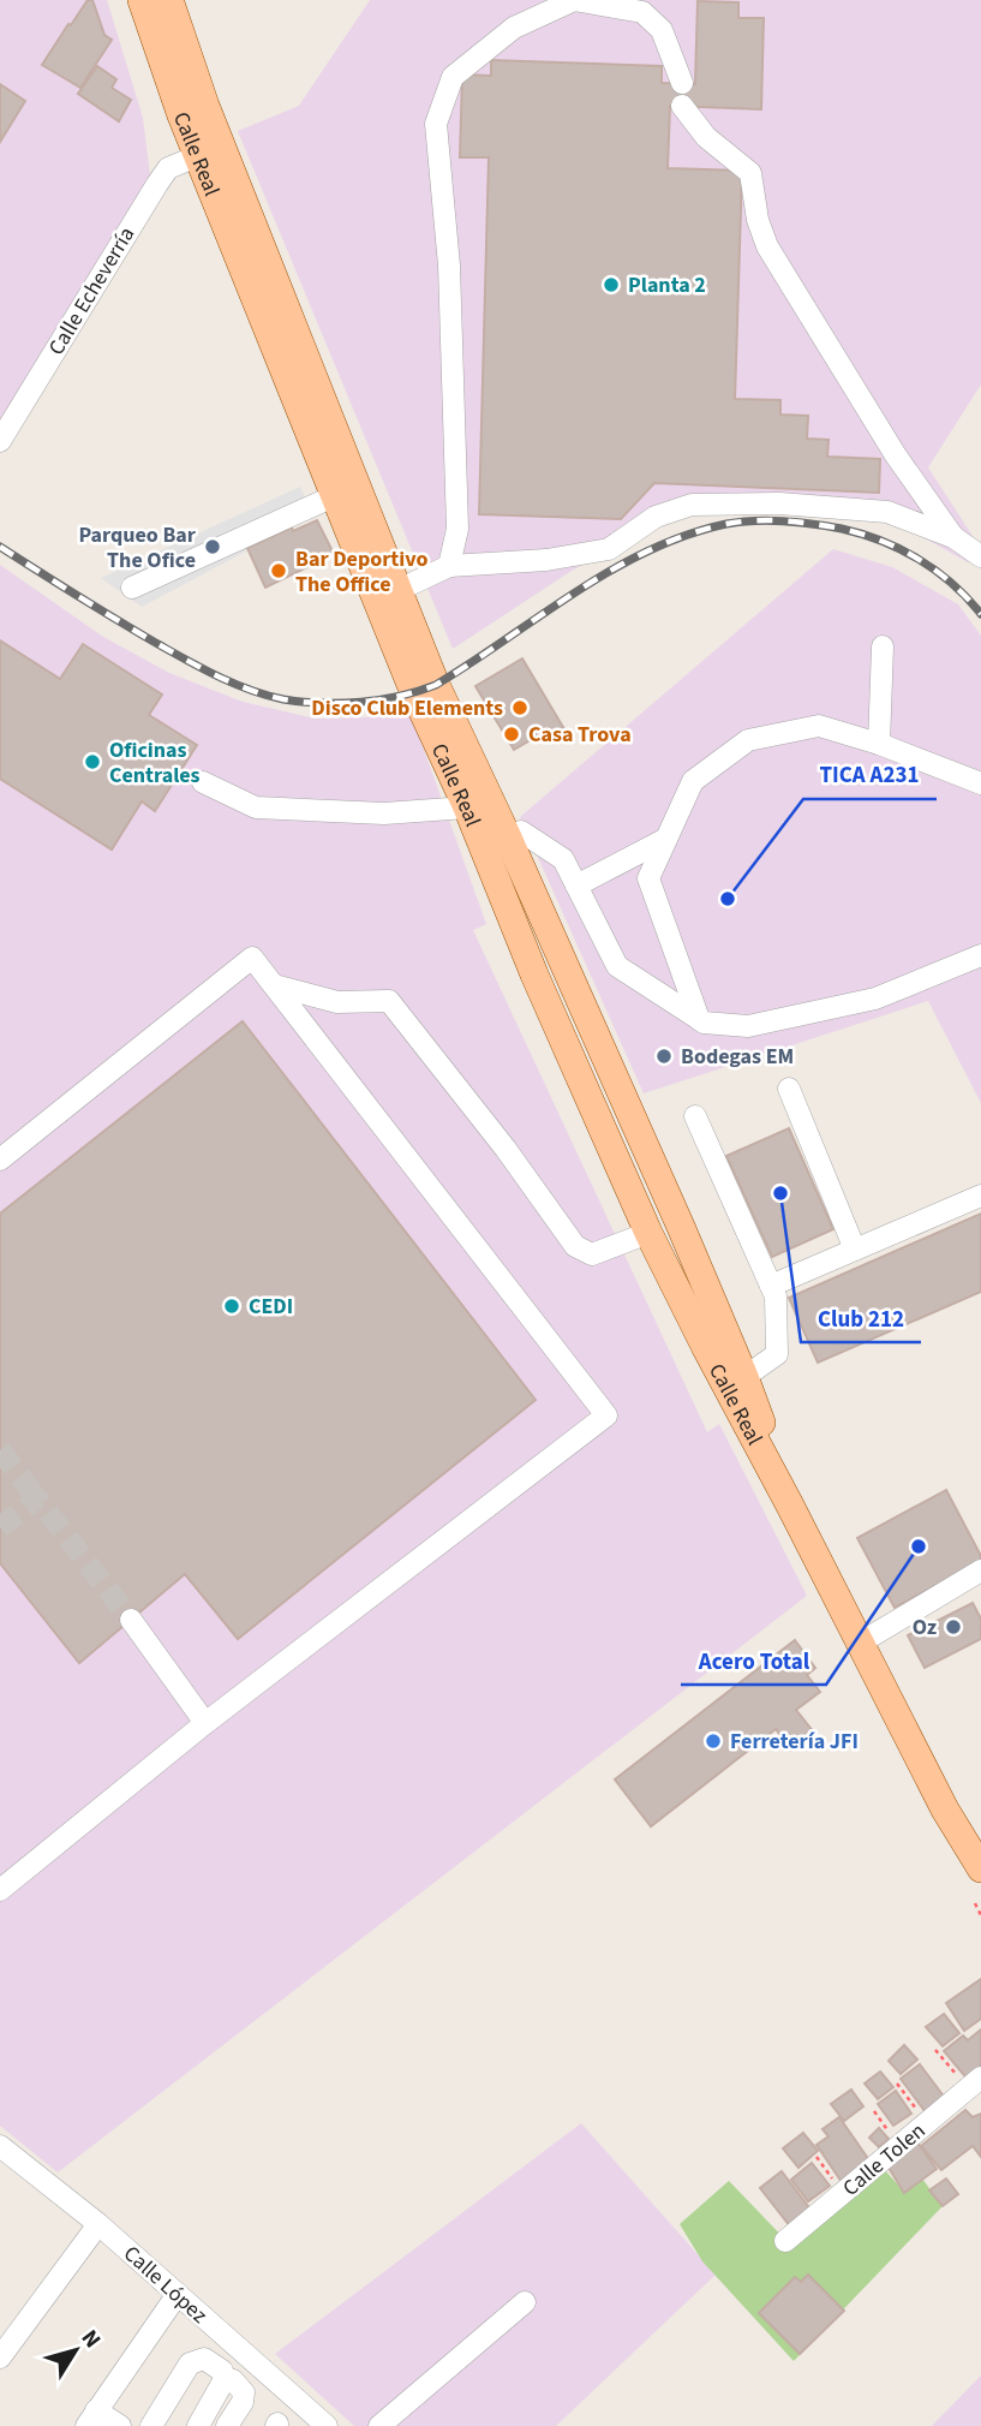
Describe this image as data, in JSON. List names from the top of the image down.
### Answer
{
  "streets": {
    "main road": ["Calle Real"],
    "street": ["Calle Echeverría", "Calle Tolen", "Calle López"]
  },
  "crossings": [
    ["Calle Real", "Calle Echeverría"]
  ],
  "places": [
    "Planta 2",
    "Parqueo Bar The Ofice",
    "Bar Deportivo The Office",
    "Disco Club Elements",
    "Casa Trova",
    "Oficinas Centrales",
    "TICA A231",
    "Bodegas EM",
    "Club 212",
    "CEDI",
    "Acero Total",
    "Oz",
    "Ferretería JFI"
  ],
  "north": "top right"
}
